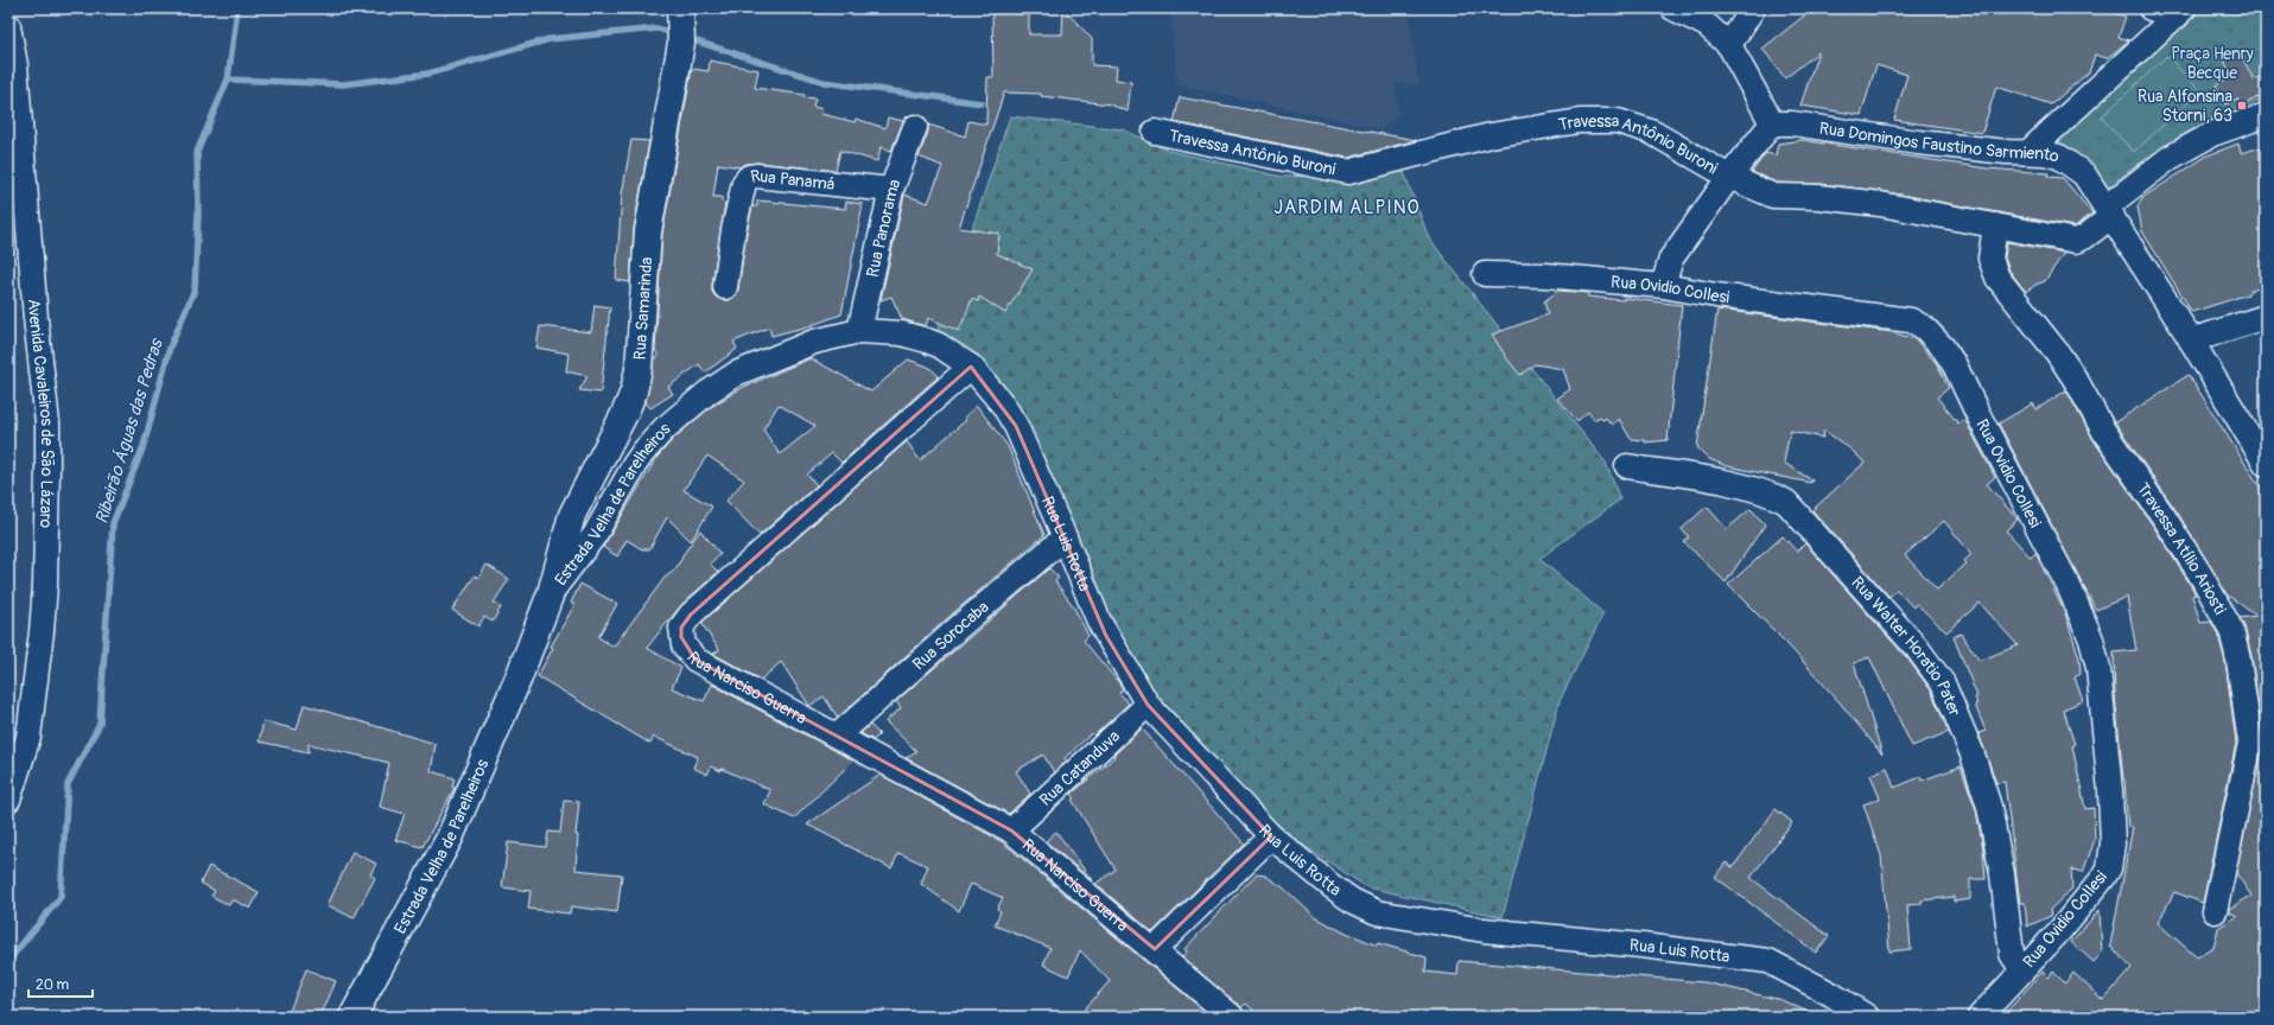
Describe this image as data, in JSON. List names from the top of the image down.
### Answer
{
  "streets": {
    "main road": ["Rua Samarinda", "Estrada Velha de Parelheiros"],
    "street": [
      "Rua Domingos Faustino Sarmiento",
      "Travessa Antônio Buroni",
      "Rua Panamá",
      "Rua Panorama",
      "Rua Ovidio Collesi",
      "Avenida Cavaleiros de São Lázaro",
      "Rua Luis Rotta",
      "Travessa Atílio Ariosti",
      "Rua Sorocaba",
      "Rua Walter Horatio Pater",
      "Rua Narciso Guerra",
      "Rua Catanduva"
    ]
  },
  "crossings": [
    ["Rua Domingos Faustino Sarmiento", "Travessa Antônio Buroni"],
    ["Travessa Antônio Buroni", "Travessa Atílio Ariosti"],
    ["Rua Panamá", "Rua Panorama"],
    ["Rua Panorama", "Estrada Velha de Parelheiros"],
    ["Rua Ovidio Collesi", "Rua Walter Horatio Pater"],
    ["Rua Samarinda", "Estrada Velha de Parelheiros"],
    ["Estrada Velha de Parelheiros", "Rua Luis Rotta"],
    ["Estrada Velha de Parelheiros", "Rua Narciso Guerra"],
    ["Rua Luis Rotta", "Rua Sorocaba"],
    ["Rua Luis Rotta", "Rua Narciso Guerra"],
    ["Rua Luis Rotta", "Rua Catanduva"],
    ["Rua Sorocaba", "Rua Narciso Guerra"],
    ["Rua Narciso Guerra", "Rua Catanduva"]
  ],
  "districts": ["JARDIM ALPINO"],
  "water": ["Ribeirão Águas das Pedras"],
  "parks": ["Praça Henry Becque"],
  "places": {
    "transit": ["Rua Alfonsina Storni, 63"]
  },
  "scale_bar": "20 m"
}
